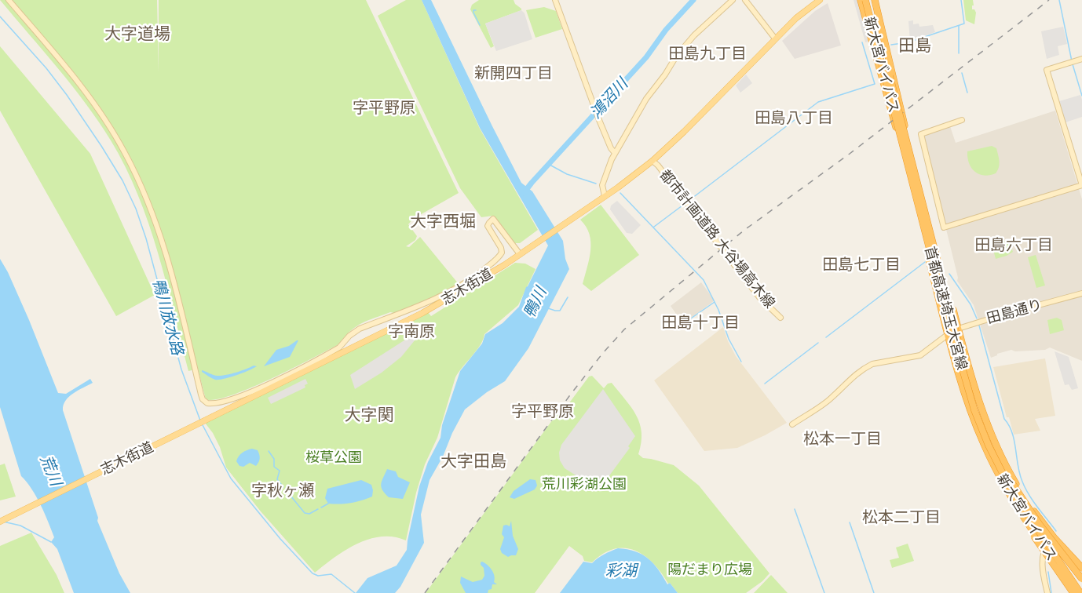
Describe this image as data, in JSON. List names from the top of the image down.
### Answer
{
  "streets": {
    "highway": ["新大宮バイパス", "首都高速埼玉大宮線"],
    "main road": ["志木街道"],
    "street": ["都市計画道路 大谷場高木線", "田島通り"]
  },
  "crossings": [
    ["新大宮バイパス", "首都高速埼玉大宮線"],
    ["新大宮バイパス", "田島通り"],
    ["都市計画道路 大谷場高木線", "志木街道"]
  ],
  "districts": [
    "大字道場",
    "田島",
    "田島九丁目",
    "新開四丁目",
    "字平野原",
    "田島八丁目",
    "大字西堀",
    "田島六丁目",
    "田島七丁目",
    "田島十丁目",
    "字南原",
    "字平野原",
    "大字関",
    "松本一丁目",
    "大字田島",
    "字秋ヶ瀬",
    "松本二丁目"
  ],
  "water": [
    "鴻沼川",
    "鴨川",
    "鴨川放水路",
    "荒川",
    "彩湖"
  ],
  "parks": ["桜草公園", "荒川彩湖公園", "陽だまり広場"]
}
